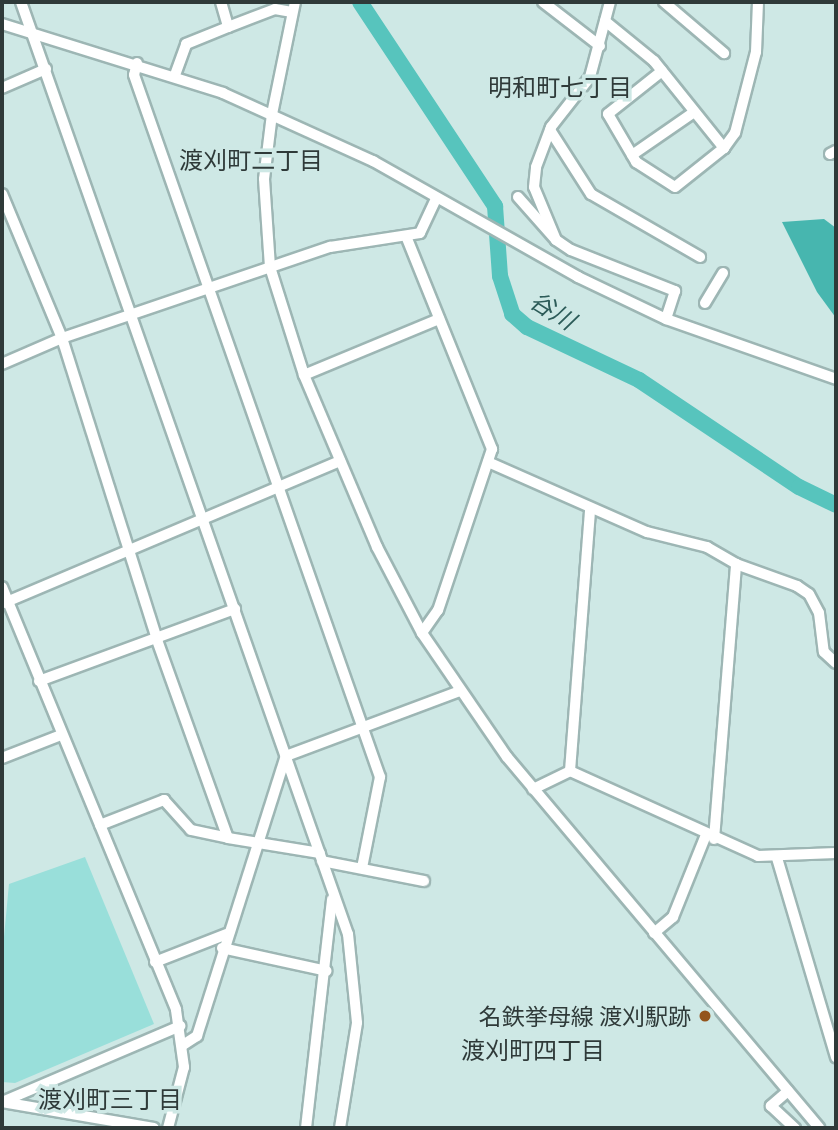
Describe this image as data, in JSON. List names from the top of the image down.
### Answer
{
  "districts": [
    "明和町七丁目",
    "渡刈町二丁目",
    "渡刈町四丁目",
    "渡刈町三丁目"
  ],
  "water": ["谷川"],
  "places": ["名鉄挙母線 渡刈駅跡"]
}
